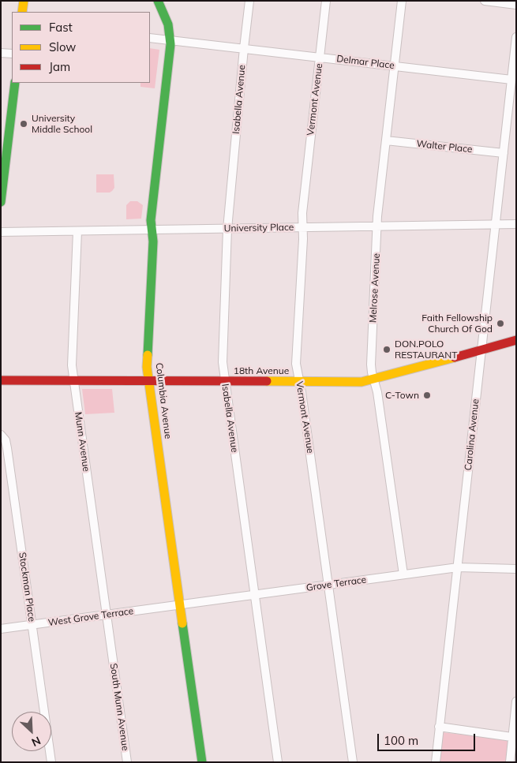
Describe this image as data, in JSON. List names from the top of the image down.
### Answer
{
  "streets": {
    "street": [
      "Delmar Place",
      "Isabella Avenue",
      "Vermont Avenue",
      "Walter Place",
      "University Place",
      "Melrose Avenue",
      "18th Avenue",
      "Columbia Avenue",
      "Carolina Avenue",
      "Munn Avenue",
      "Grove Terrace",
      "Stockman Place",
      "West Grove Terrace",
      "South Munn Avenue"
    ]
  },
  "crossings": [
    ["Delmar Place", "Isabella Avenue"],
    ["Delmar Place", "Vermont Avenue"],
    ["Delmar Place", "Melrose Avenue"],
    ["Delmar Place", "Columbia Avenue"],
    ["Delmar Place", "Carolina Avenue"],
    ["Isabella Avenue", "University Place"],
    ["Isabella Avenue", "18th Avenue"],
    ["Isabella Avenue", "Grove Terrace"],
    ["Vermont Avenue", "University Place"],
    ["Vermont Avenue", "18th Avenue"],
    ["Vermont Avenue", "Grove Terrace"],
    ["Walter Place", "Melrose Avenue"],
    ["Walter Place", "Carolina Avenue"],
    ["University Place", "Melrose Avenue"],
    ["University Place", "Columbia Avenue"],
    ["University Place", "Carolina Avenue"],
    ["University Place", "Munn Avenue"],
    ["Melrose Avenue", "18th Avenue"],
    ["Melrose Avenue", "Grove Terrace"],
    ["18th Avenue", "Columbia Avenue"],
    ["18th Avenue", "Carolina Avenue"],
    ["18th Avenue", "Munn Avenue"],
    ["Columbia Avenue", "Grove Terrace"],
    ["Carolina Avenue", "Grove Terrace"],
    ["Munn Avenue", "West Grove Terrace"],
    ["Munn Avenue", "South Munn Avenue"],
    ["Grove Terrace", "West Grove Terrace"],
    ["Stockman Place", "West Grove Terrace"]
  ],
  "places": [
    "University Middle School",
    "Faith Fellowship Church Of God",
    "DON.POLO RESTAURANT",
    "C-Town"
  ],
  "legend": ["Fast", "Slow", "Jam"],
  "scale_bar": "100 m",
  "north": "bottom right"
}
